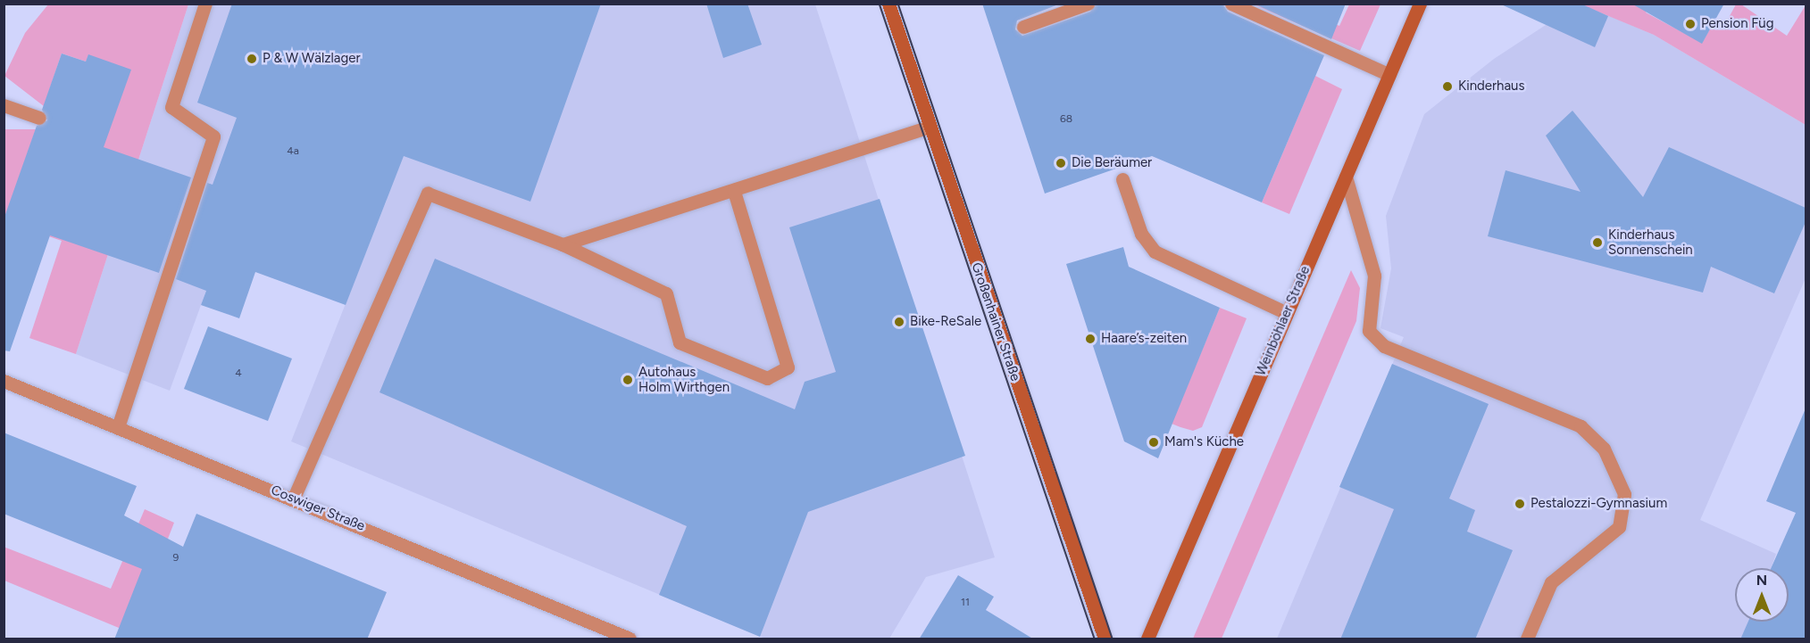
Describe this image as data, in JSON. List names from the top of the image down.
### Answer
{
  "streets": {
    "street": ["Weinböhlaer Straße", "Großenhainer Straße", "Coswiger Straße"]
  },
  "places": [
    "Pension Füg",
    "P & W Wälzlager",
    "Kinderhaus",
    "Die Beräumer",
    "Kinderhaus Sonnenschein",
    "Bike-ReSale",
    "Haare’s-zeiten",
    "Autohaus Holm Wirthgen",
    "Mam's Küche",
    "Pestalozzi-Gymnasium"
  ],
  "house_numbers": [
    "68",
    "4a",
    "4",
    "9",
    "11"
  ],
  "north": "top"
}
